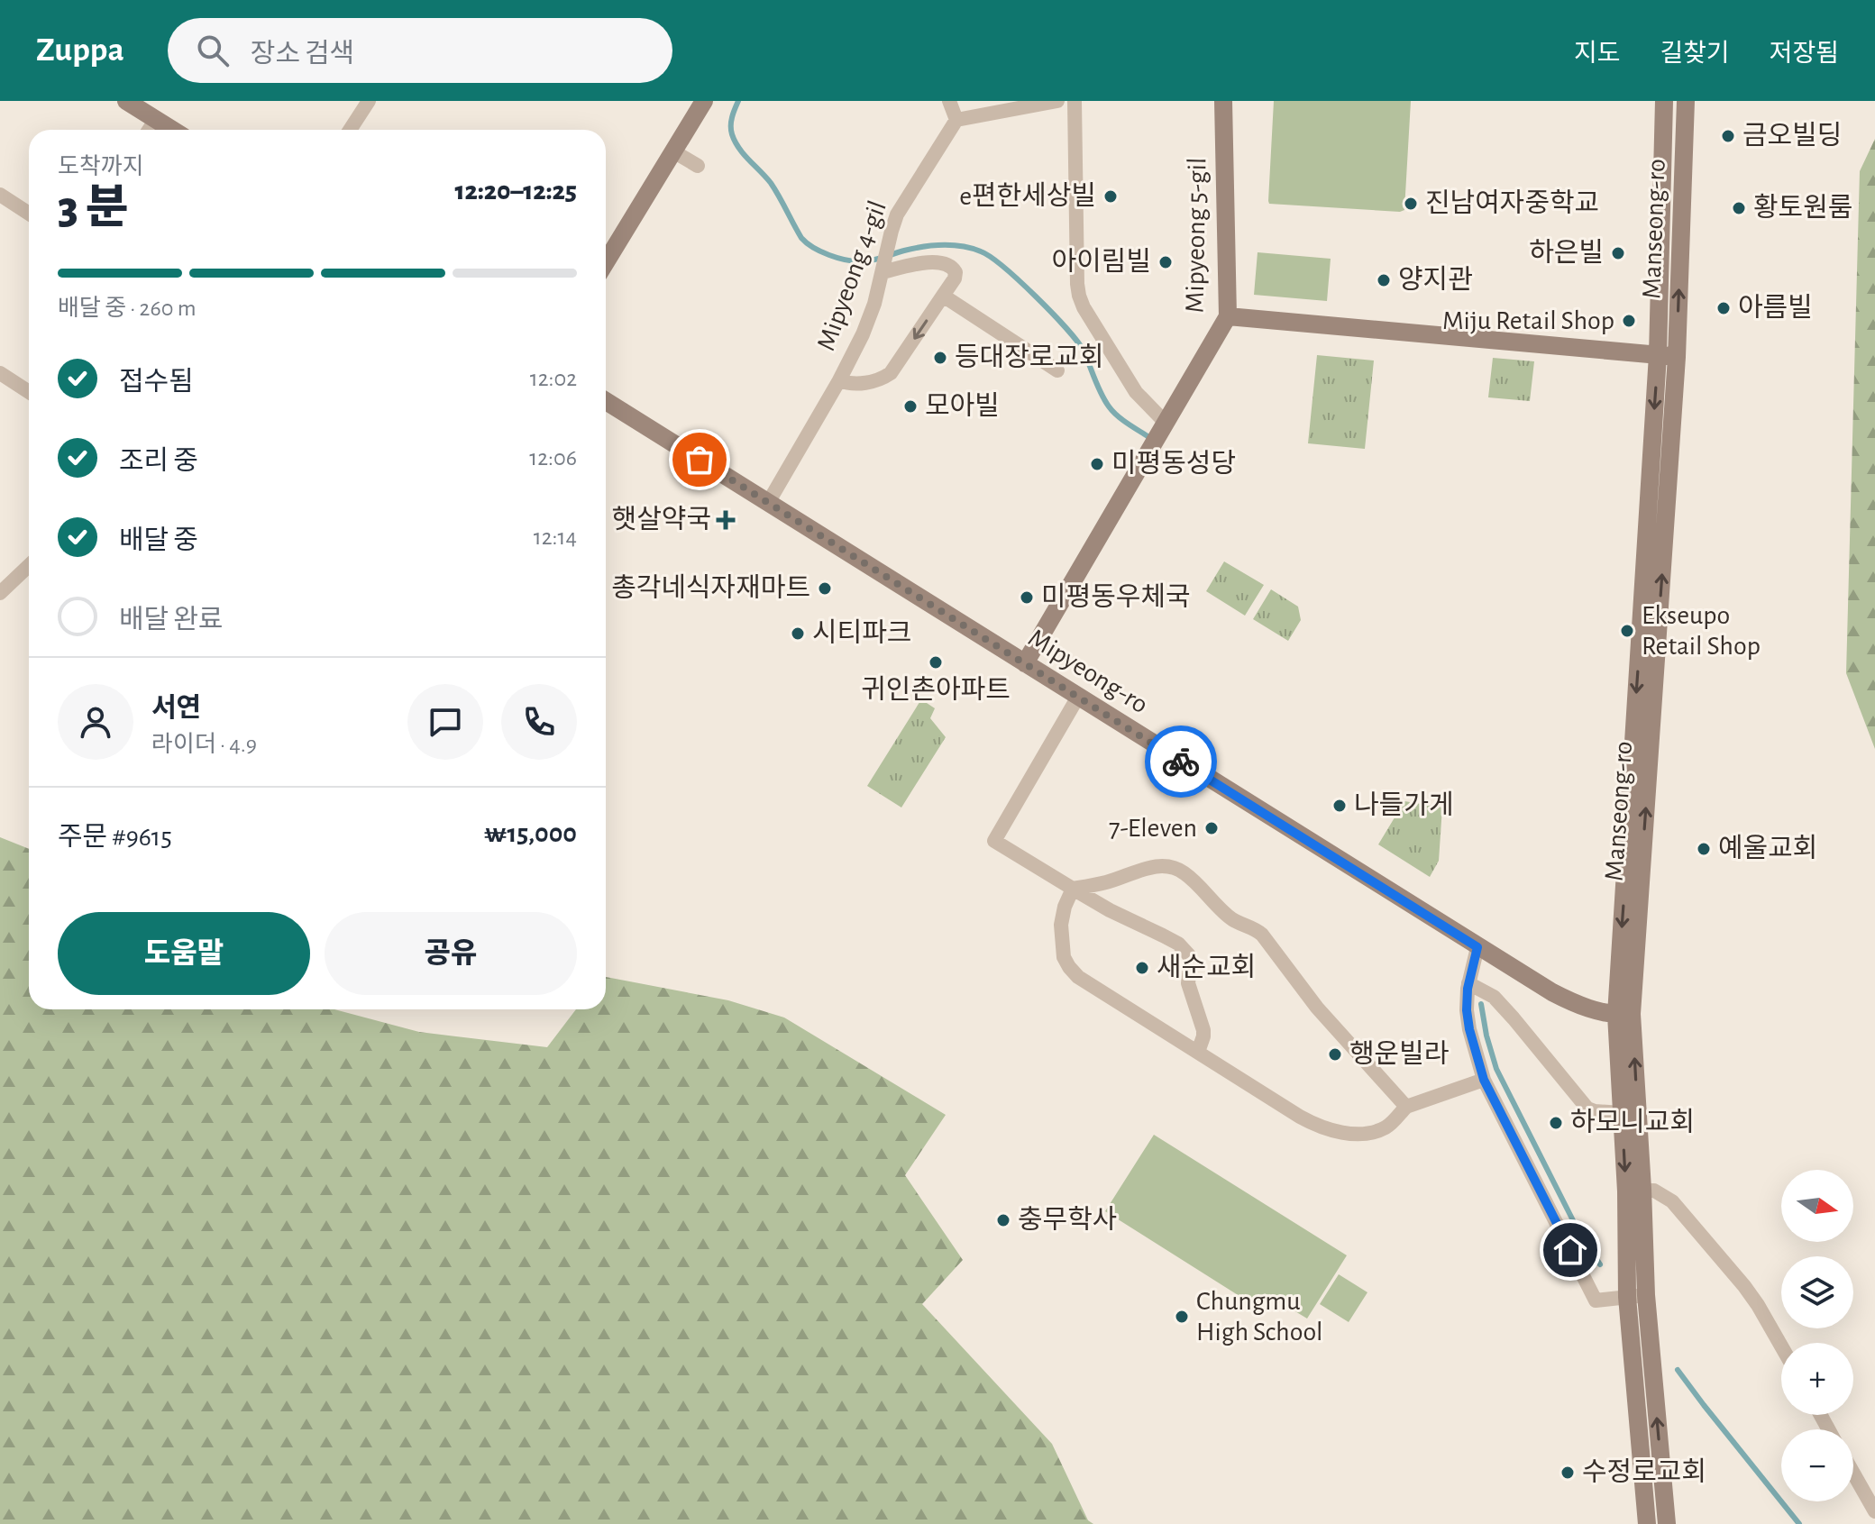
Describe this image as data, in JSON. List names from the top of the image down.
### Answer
{
  "streets": {
    "street": [
      "Manseong-ro",
      "Mipyeong 5-gil",
      "Mipyeong 4-gil",
      "Mipyeong-ro"
    ]
  },
  "crossings": [
    ["Manseong-ro", "Mipyeong-ro"],
    ["Mipyeong 5-gil", "Mipyeong-ro"],
    ["Mipyeong 4-gil", "Mipyeong-ro"]
  ],
  "places": {
    "other": [
      "금오빌딩",
      "e편한세상빌",
      "진남여자중학교",
      "황토원룸",
      "하은빌",
      "아이림빌",
      "양지관",
      "아름빌",
      "Miju Retail Shop",
      "등대장로교회",
      "모아빌",
      "미평동성당",
      "총각네식자재마트",
      "미평동우체국",
      "Ekseupo Retail Shop",
      "시티파크",
      "귀인촌아파트",
      "나들가게",
      "7-Eleven",
      "예울교회",
      "새순교회",
      "행운빌라",
      "하모니교회",
      "충무학사",
      "Chungmu High School",
      "수정로교회"
    ],
    "health": ["햇살약국"]
  },
  "north": "right",
  "page": {
    "header": "Zuppa",
    "search": "장소 검색",
    "nav": ["지도", "길찾기", "저장됨"],
    "heading": ["3 분", "도착까지", "12:20–12:25"],
    "panel": [
      "서연",
      "라이더 · 4.9",
      "주문 #9615",
      "₩15,000"
    ],
    "bar": "배달 중 · 260 m",
    "list": [
      ["접수됨", "12:02"],
      ["조리 중", "12:06"],
      ["배달 중", "12:14"],
      "배달 완료"
    ],
    "buttons": ["도움말", "공유"],
    "map_buttons": ["+", "−"]
  }
}
